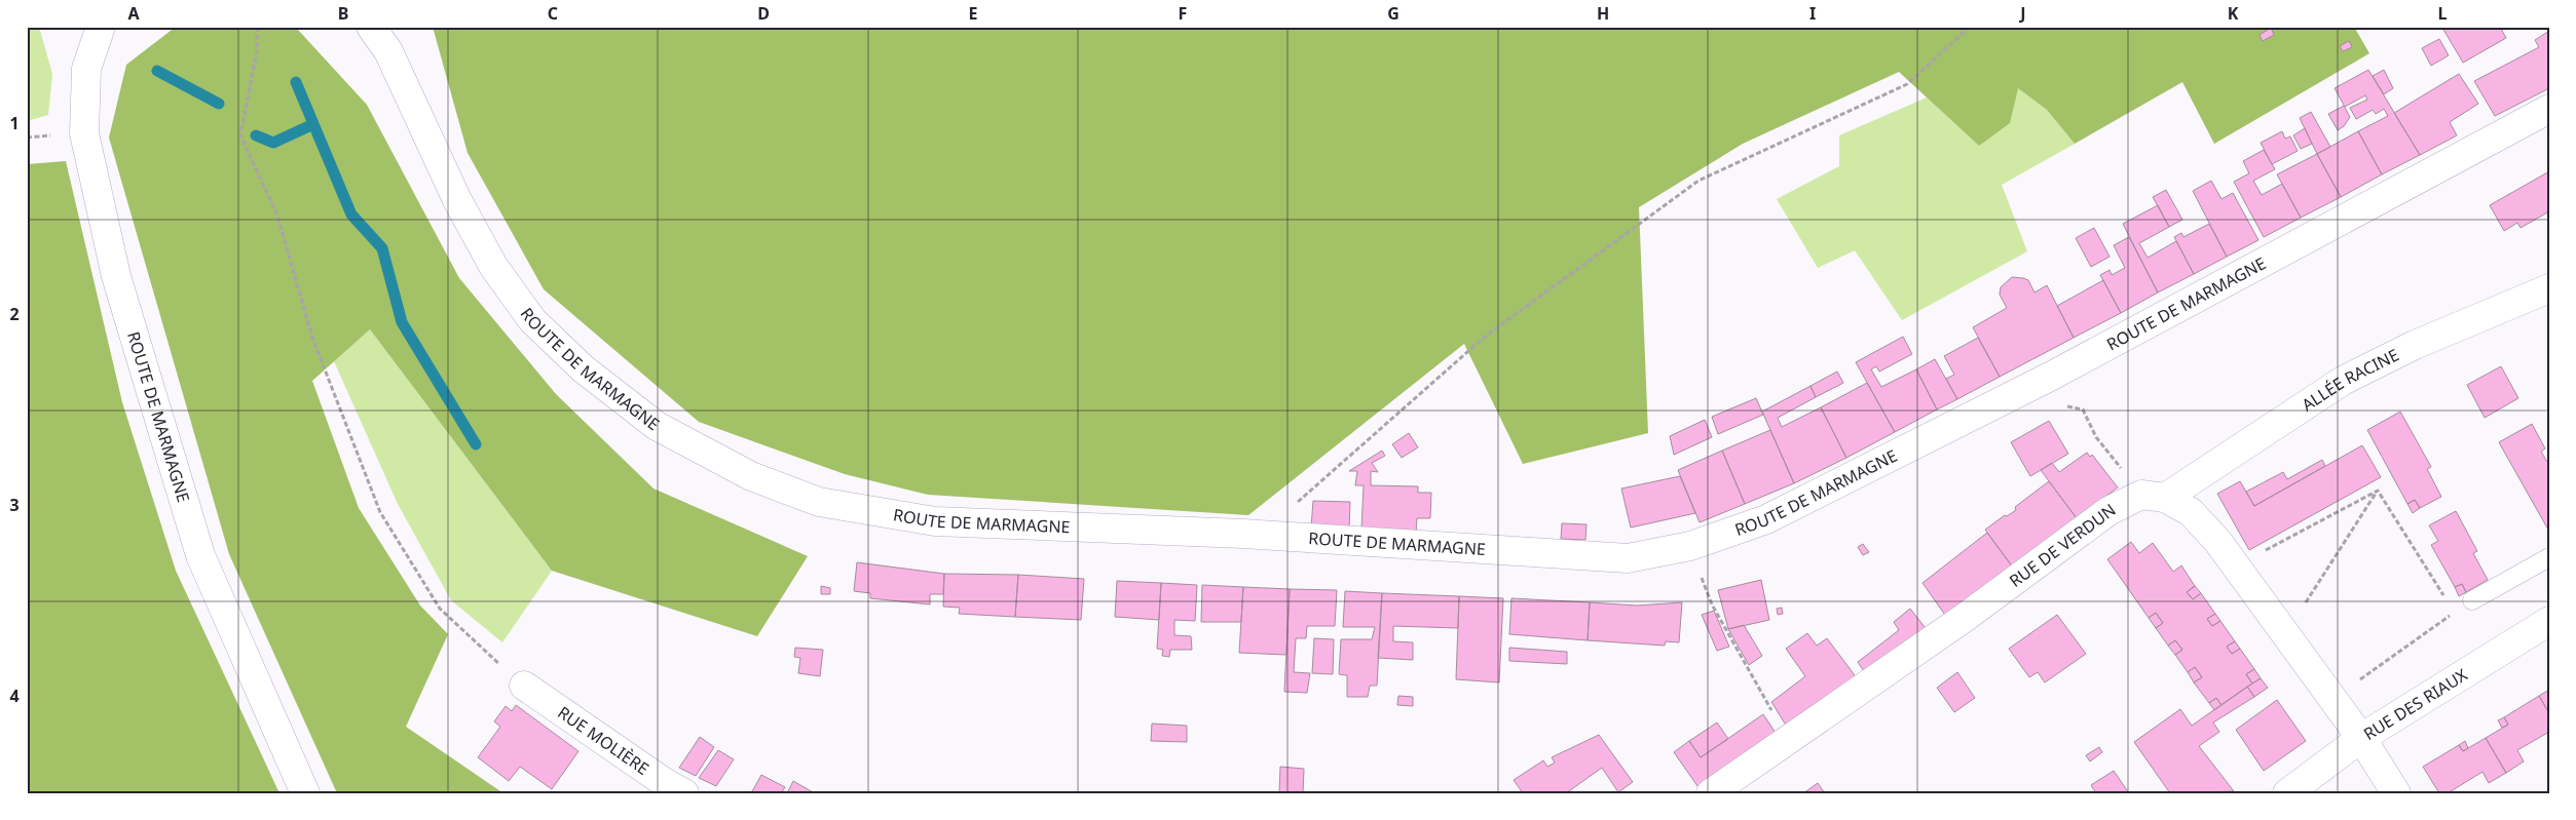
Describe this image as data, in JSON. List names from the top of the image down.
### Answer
{
  "streets": {
    "street": [
      "ROUTE DE MARMAGNE",
      "ALLÉE RACINE",
      "RUE DE VERDUN",
      "RUE DES RIAUX",
      "RUE MOLIÈRE"
    ]
  },
  "crossings": [
    ["ALLÉE RACINE", "RUE DE VERDUN"]
  ],
  "grid": {
    "columns": [
      "A",
      "B",
      "C",
      "D",
      "E",
      "F",
      "G",
      "H",
      "I",
      "J",
      "K",
      "L"
    ],
    "rows": [
      "1",
      "2",
      "3",
      "4"
    ]
  }
}
